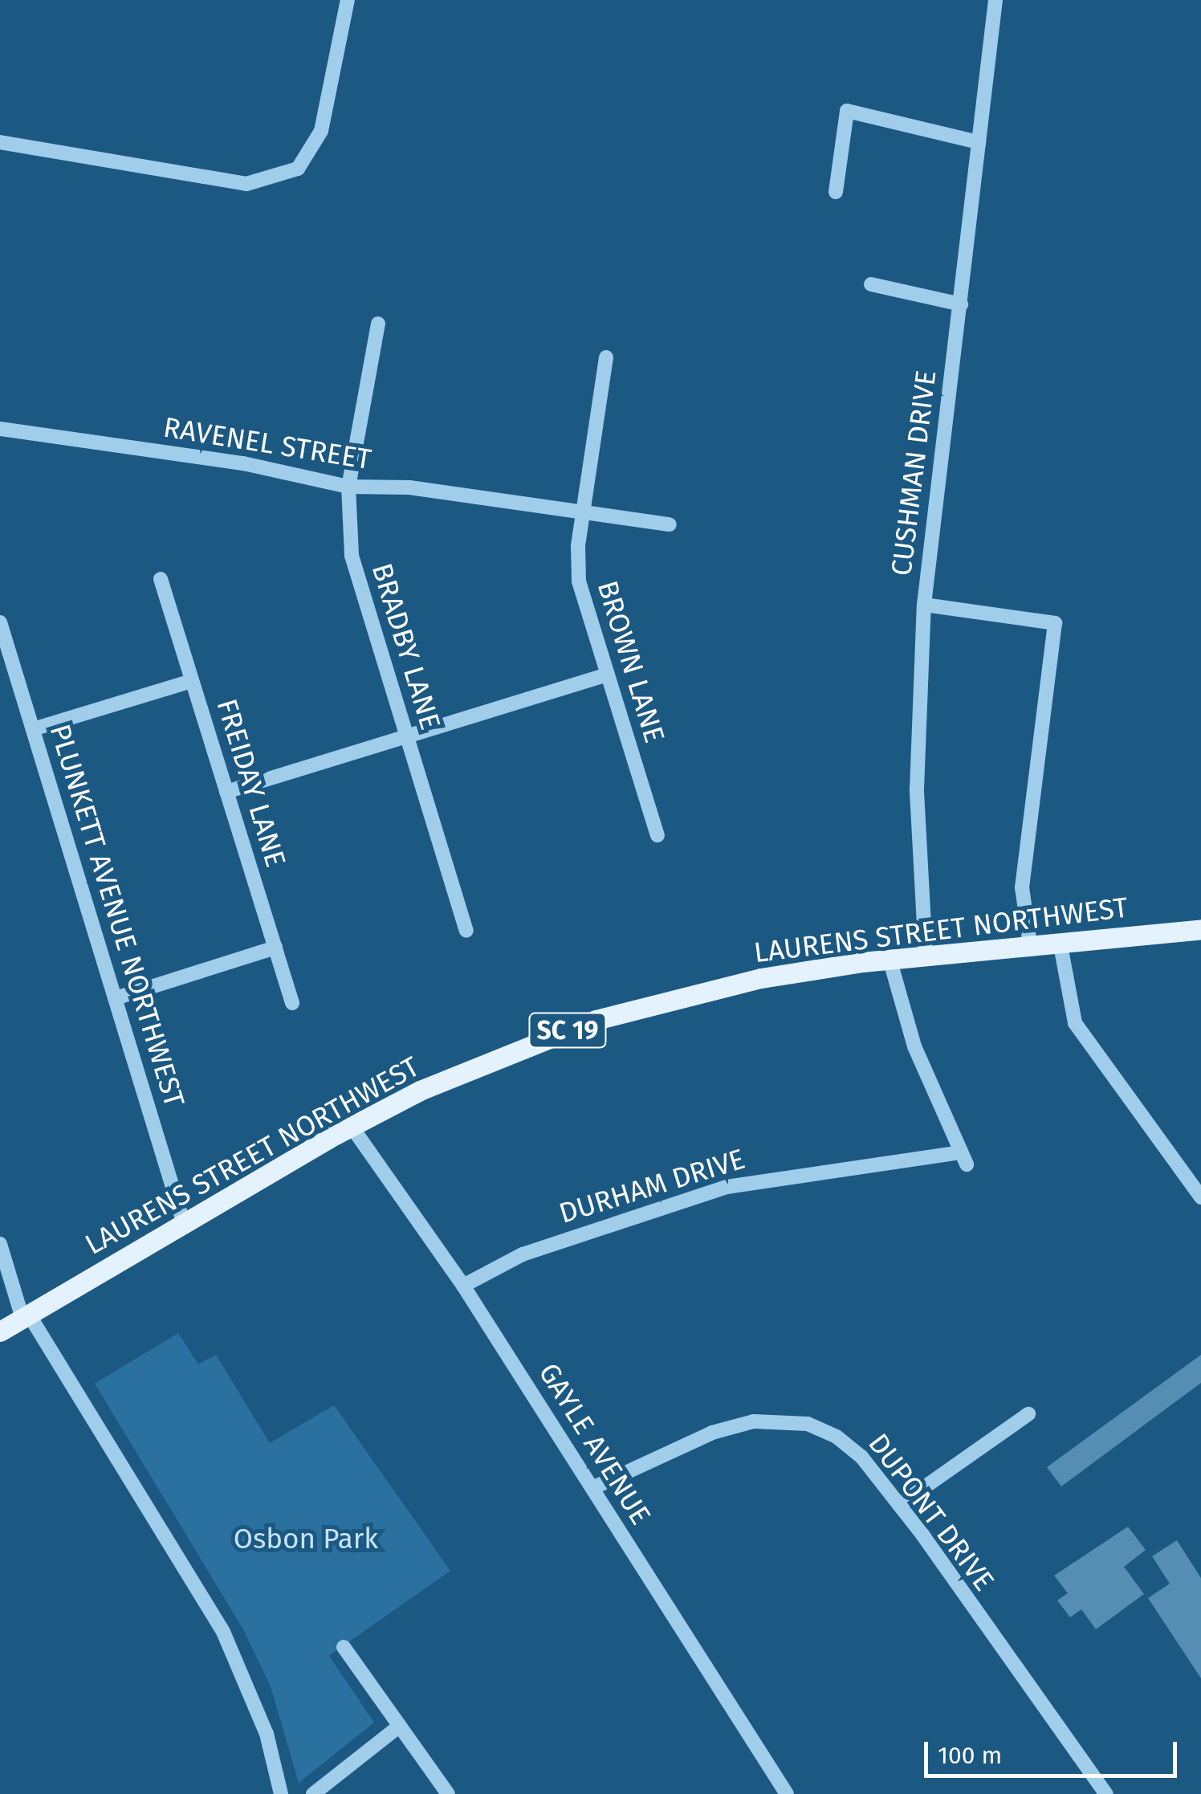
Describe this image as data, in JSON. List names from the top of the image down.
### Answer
{
  "streets": {
    "main road": ["LAURENS STREET NORTHWEST", "SC 19"],
    "street": [
      "RAVENEL STREET",
      "CUSHMAN DRIVE",
      "BRADBY LANE",
      "BROWN LANE",
      "FREIDAY LANE",
      "PLUNKETT AVENUE NORTHWEST",
      "DURHAM DRIVE",
      "GAYLE AVENUE",
      "DUPONT DRIVE"
    ]
  },
  "crossings": [
    ["RAVENEL STREET", "BRADBY LANE"],
    ["RAVENEL STREET", "BROWN LANE"],
    ["CUSHMAN DRIVE", "LAURENS STREET NORTHWEST"],
    ["PLUNKETT AVENUE NORTHWEST", "LAURENS STREET NORTHWEST"],
    ["LAURENS STREET NORTHWEST", "DURHAM DRIVE"],
    ["LAURENS STREET NORTHWEST", "GAYLE AVENUE"],
    ["DURHAM DRIVE", "GAYLE AVENUE"],
    ["GAYLE AVENUE", "DUPONT DRIVE"]
  ],
  "parks": ["Osbon Park"],
  "scale_bar": "100 m"
}
